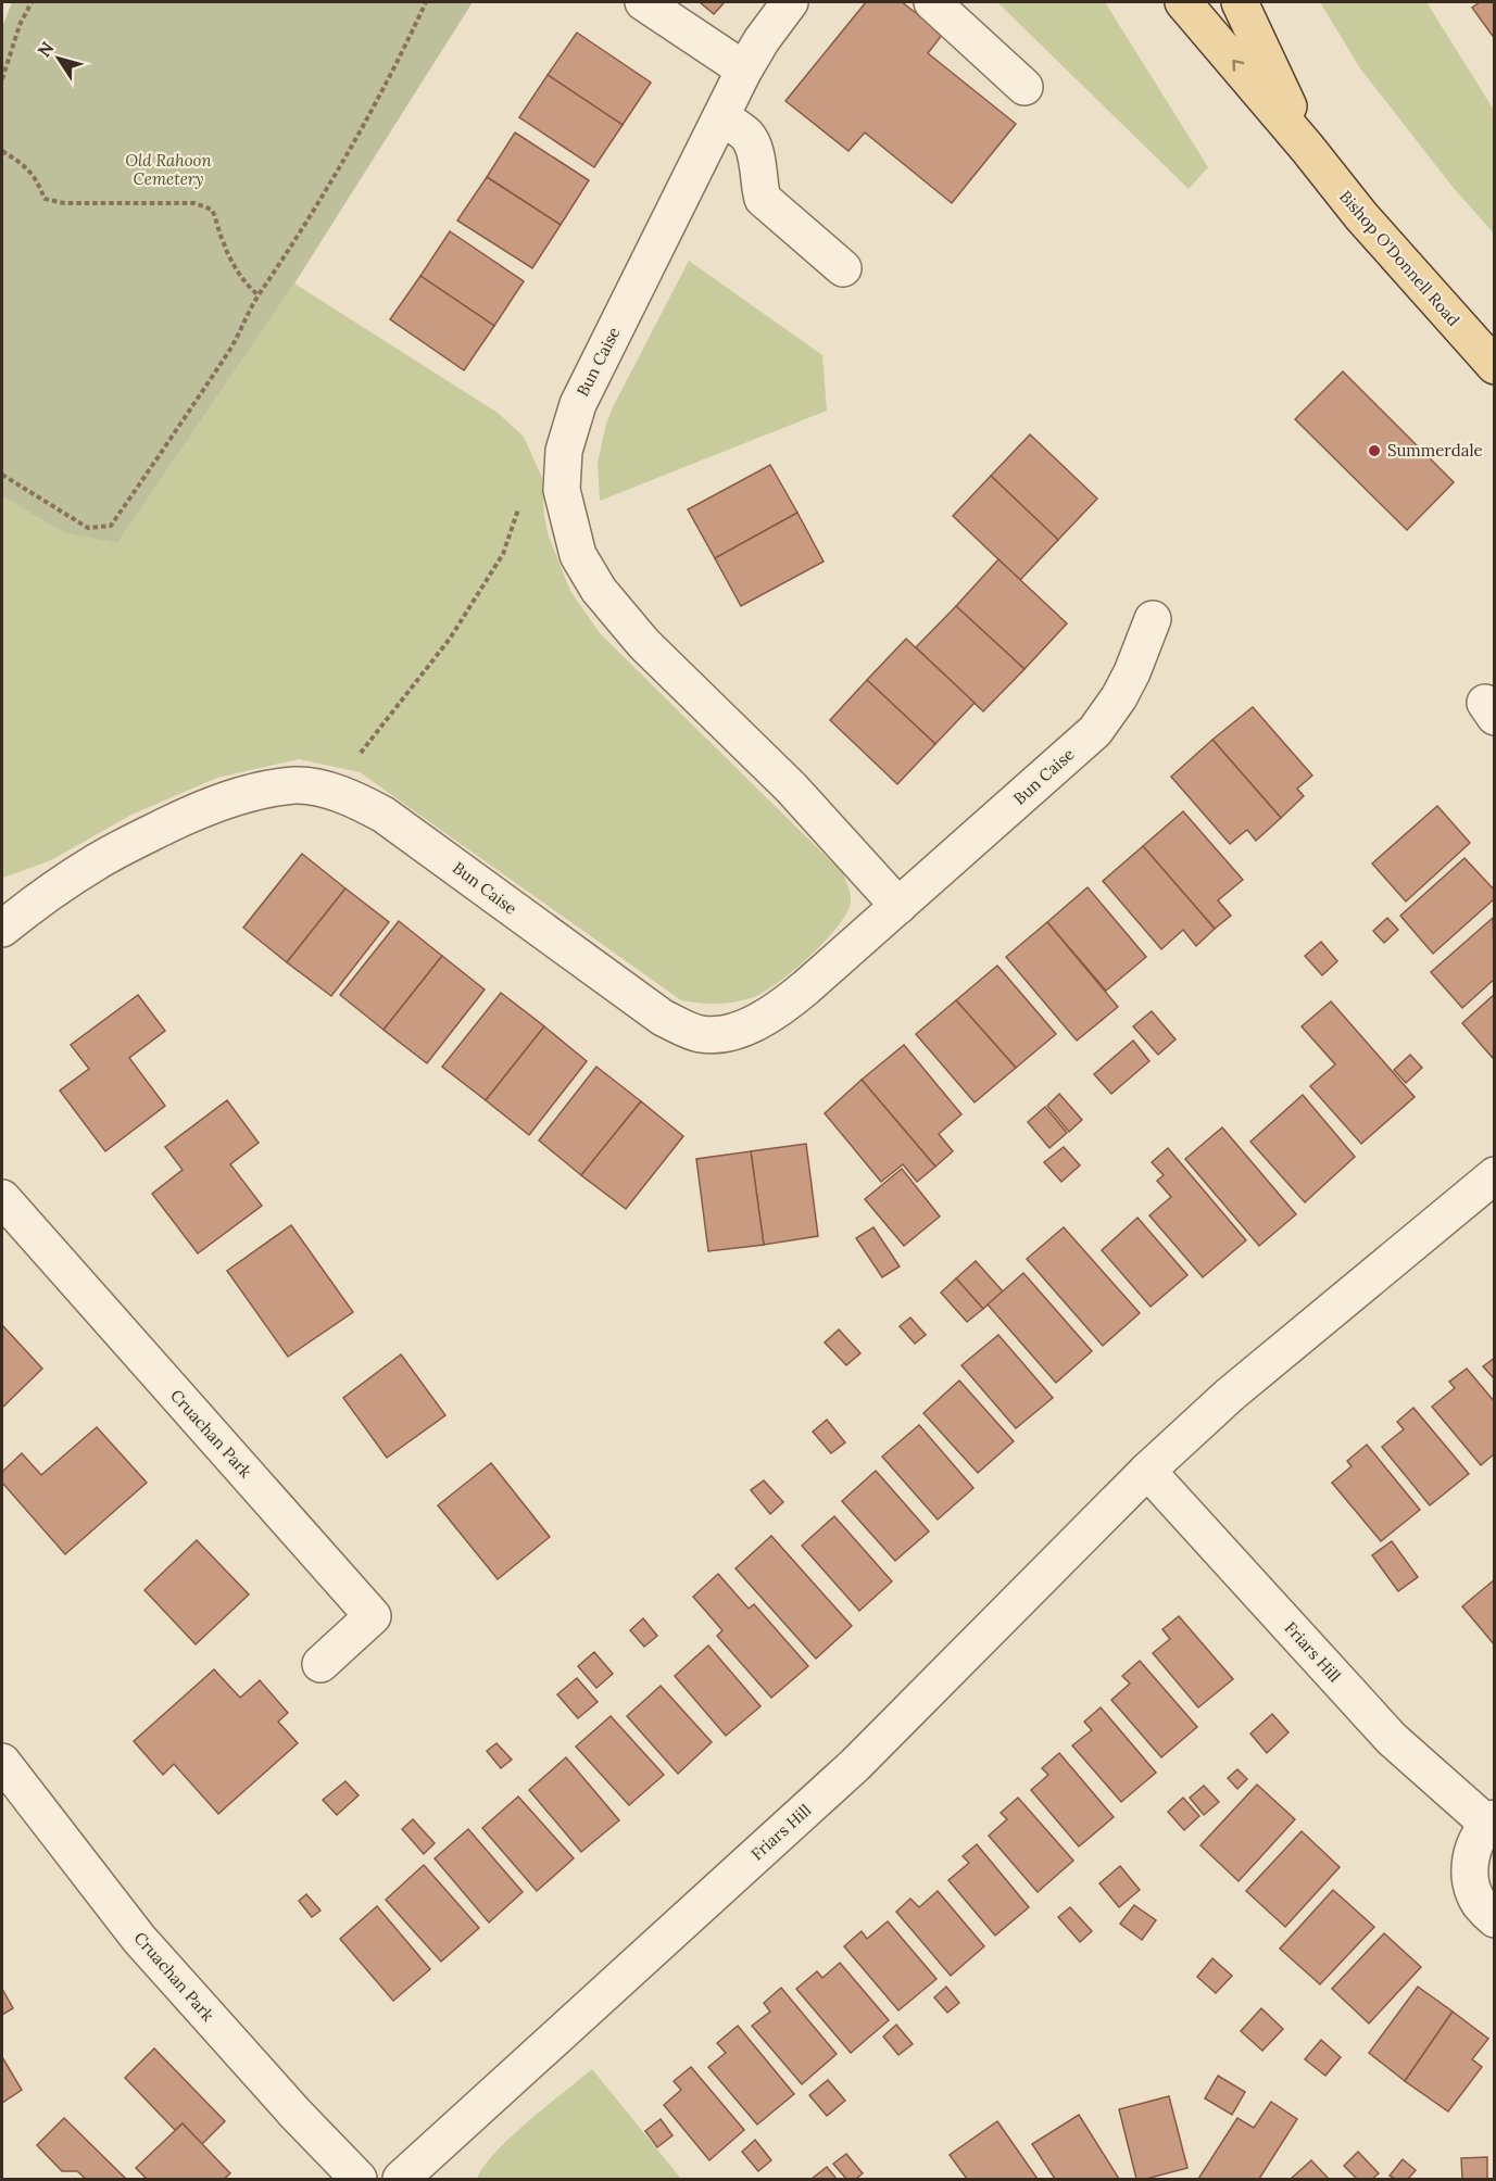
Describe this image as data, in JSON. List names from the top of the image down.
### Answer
{
  "streets": {
    "main road": ["Bishop O'Donnell Road"],
    "street": ["Bun Caise", "Cruachan Park", "Friars Hill"]
  },
  "parks": ["Old Rahoon Cemetery"],
  "places": ["Summerdale"],
  "north": "top left"
}
